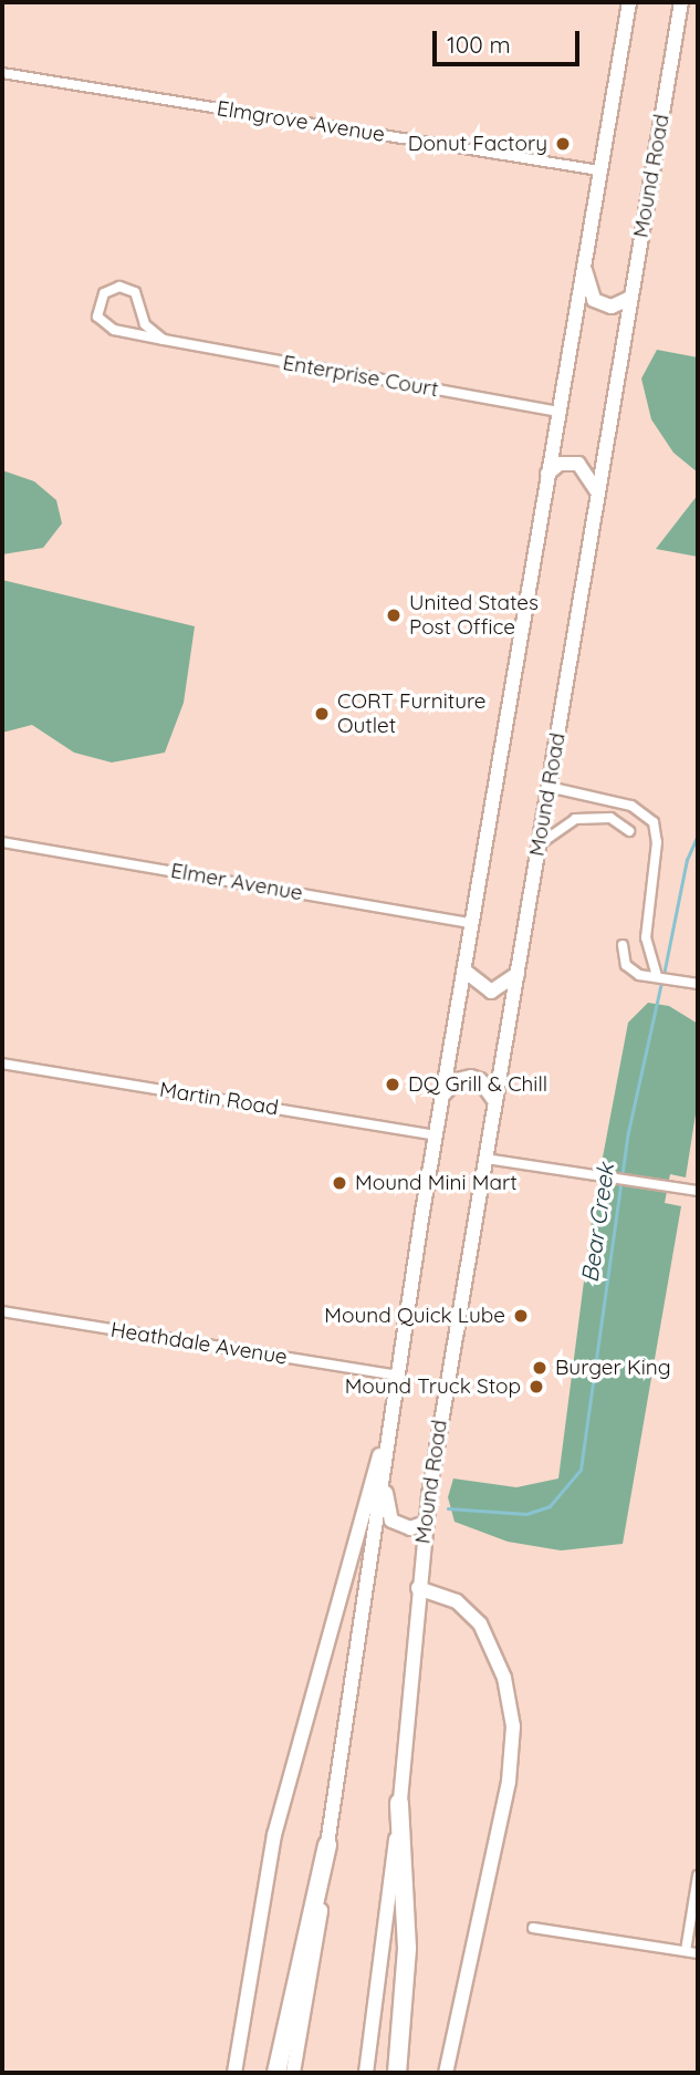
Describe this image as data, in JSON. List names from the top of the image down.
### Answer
{
  "streets": {
    "main road": ["Mound Road"],
    "street": [
      "Elmgrove Avenue",
      "Enterprise Court",
      "Elmer Avenue",
      "Martin Road",
      "Heathdale Avenue"
    ]
  },
  "water": ["Bear Creek"],
  "places": [
    "Donut Factory",
    "United States Post Office",
    "CORT Furniture Outlet",
    "DQ Grill & Chill",
    "Mound Mini Mart",
    "Mound Quick Lube",
    "Burger King",
    "Mound Truck Stop"
  ],
  "scale_bar": "100 m"
}
